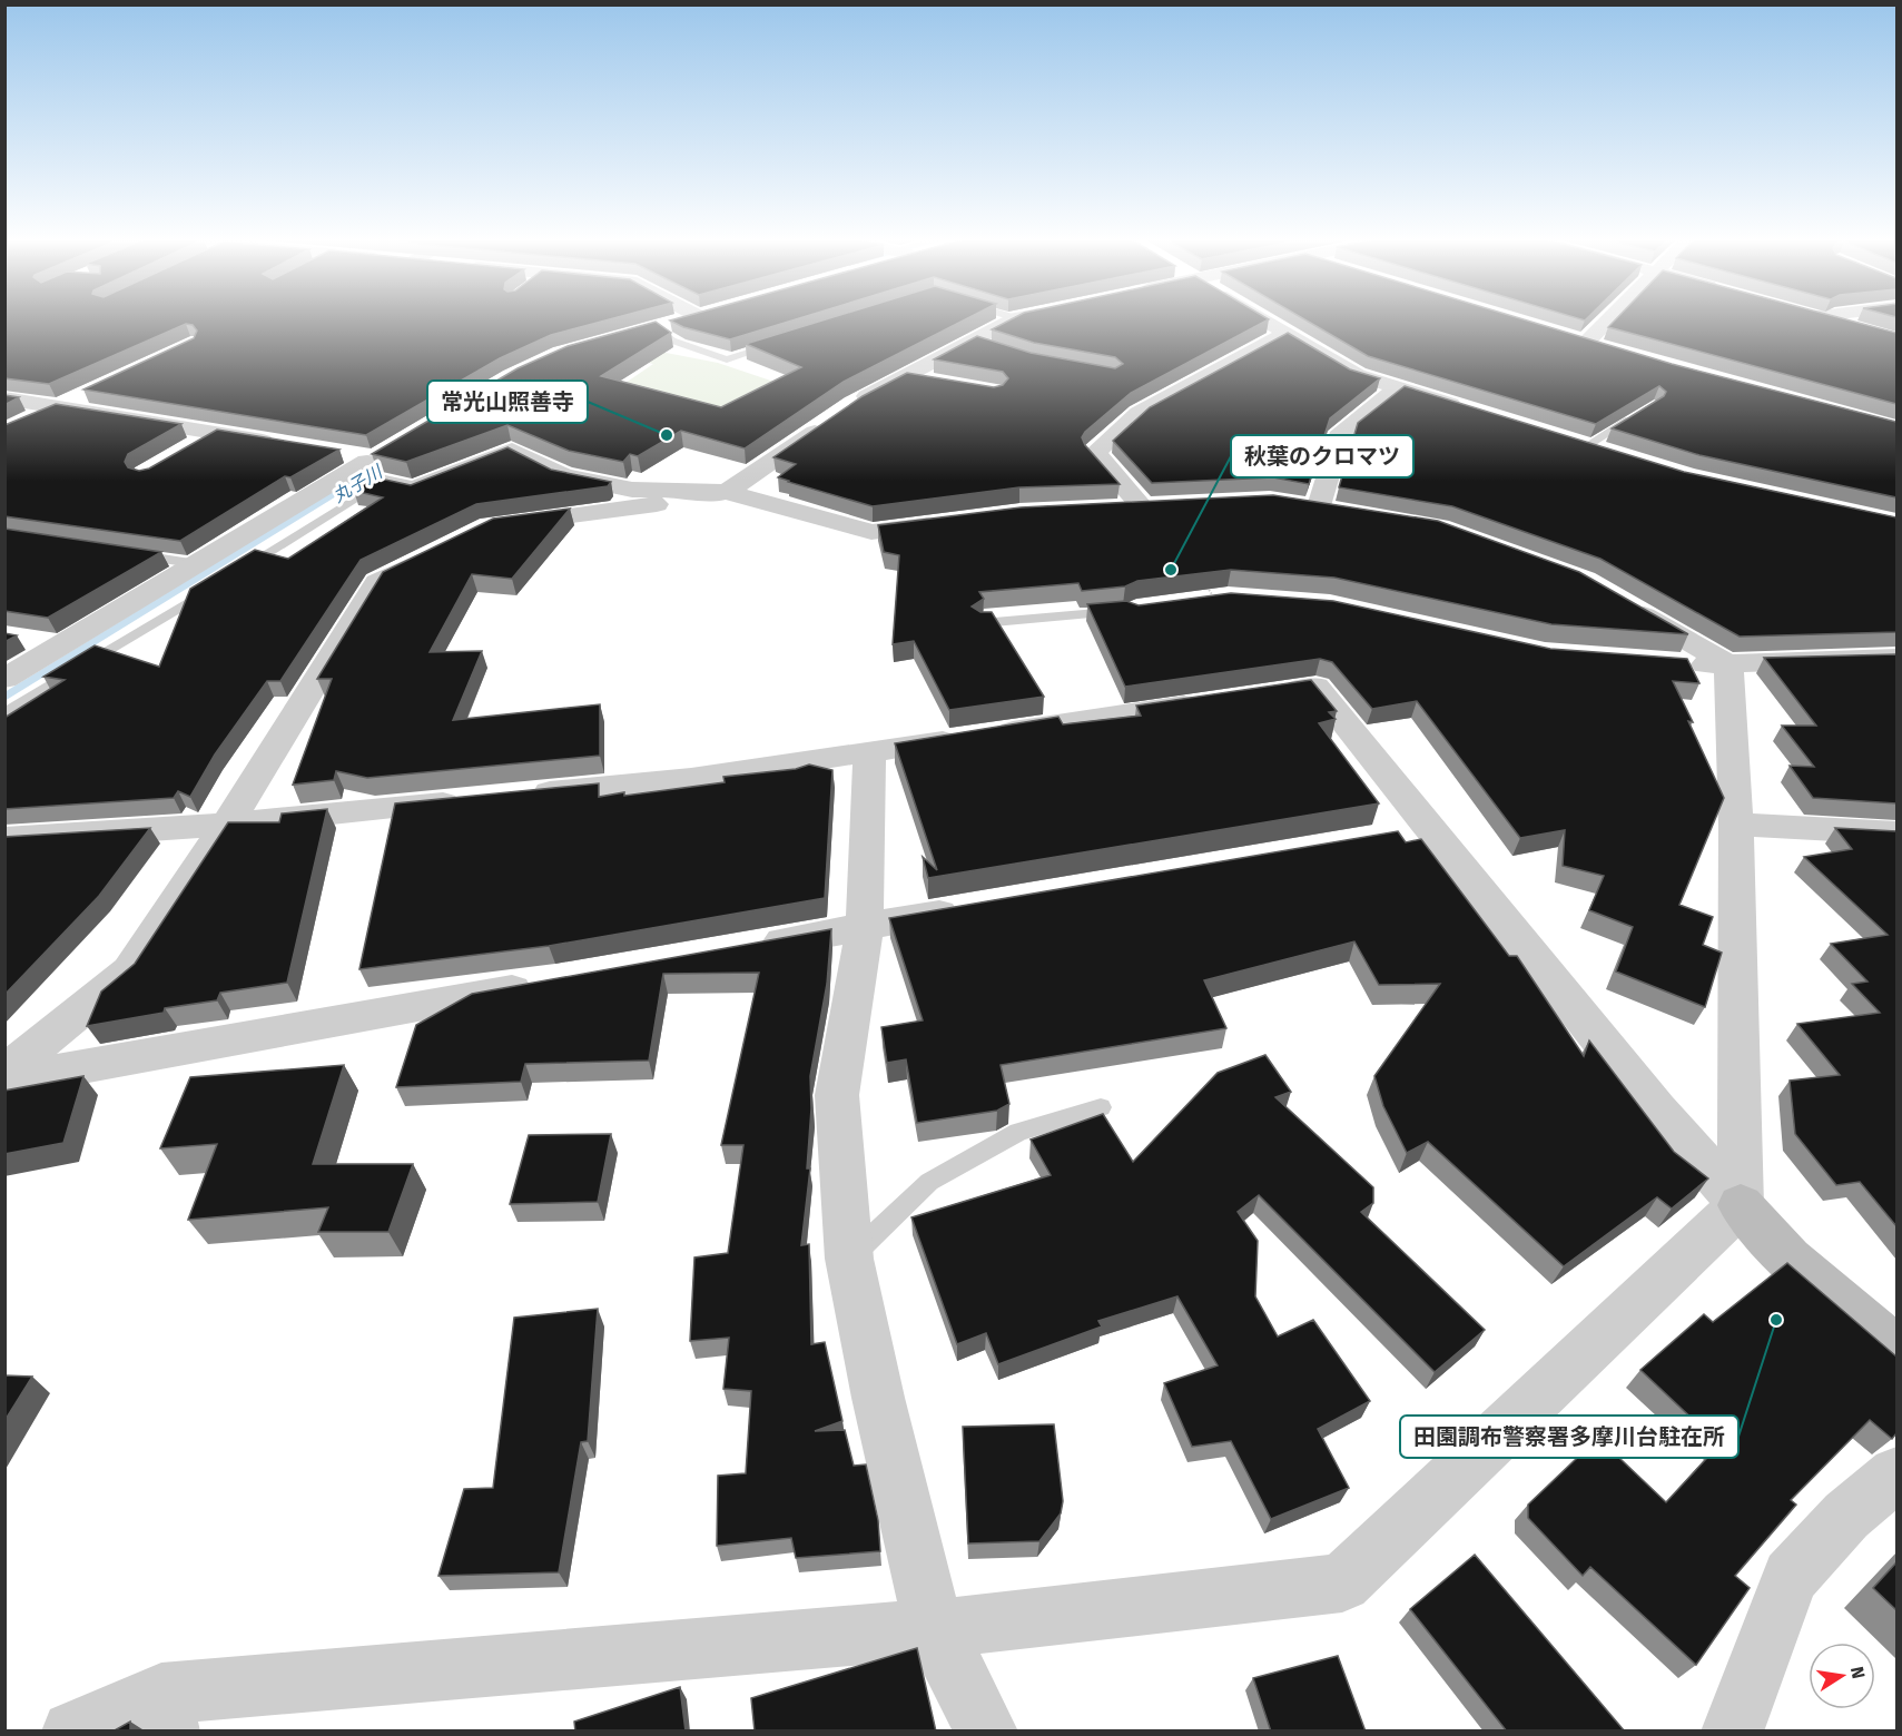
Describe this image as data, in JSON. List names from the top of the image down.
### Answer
{
  "water": ["丸子川"],
  "places": ["常光山照善寺", "秋葉のクロマツ", "田園調布警察署多摩川台駐在所"],
  "north": "right"
}
